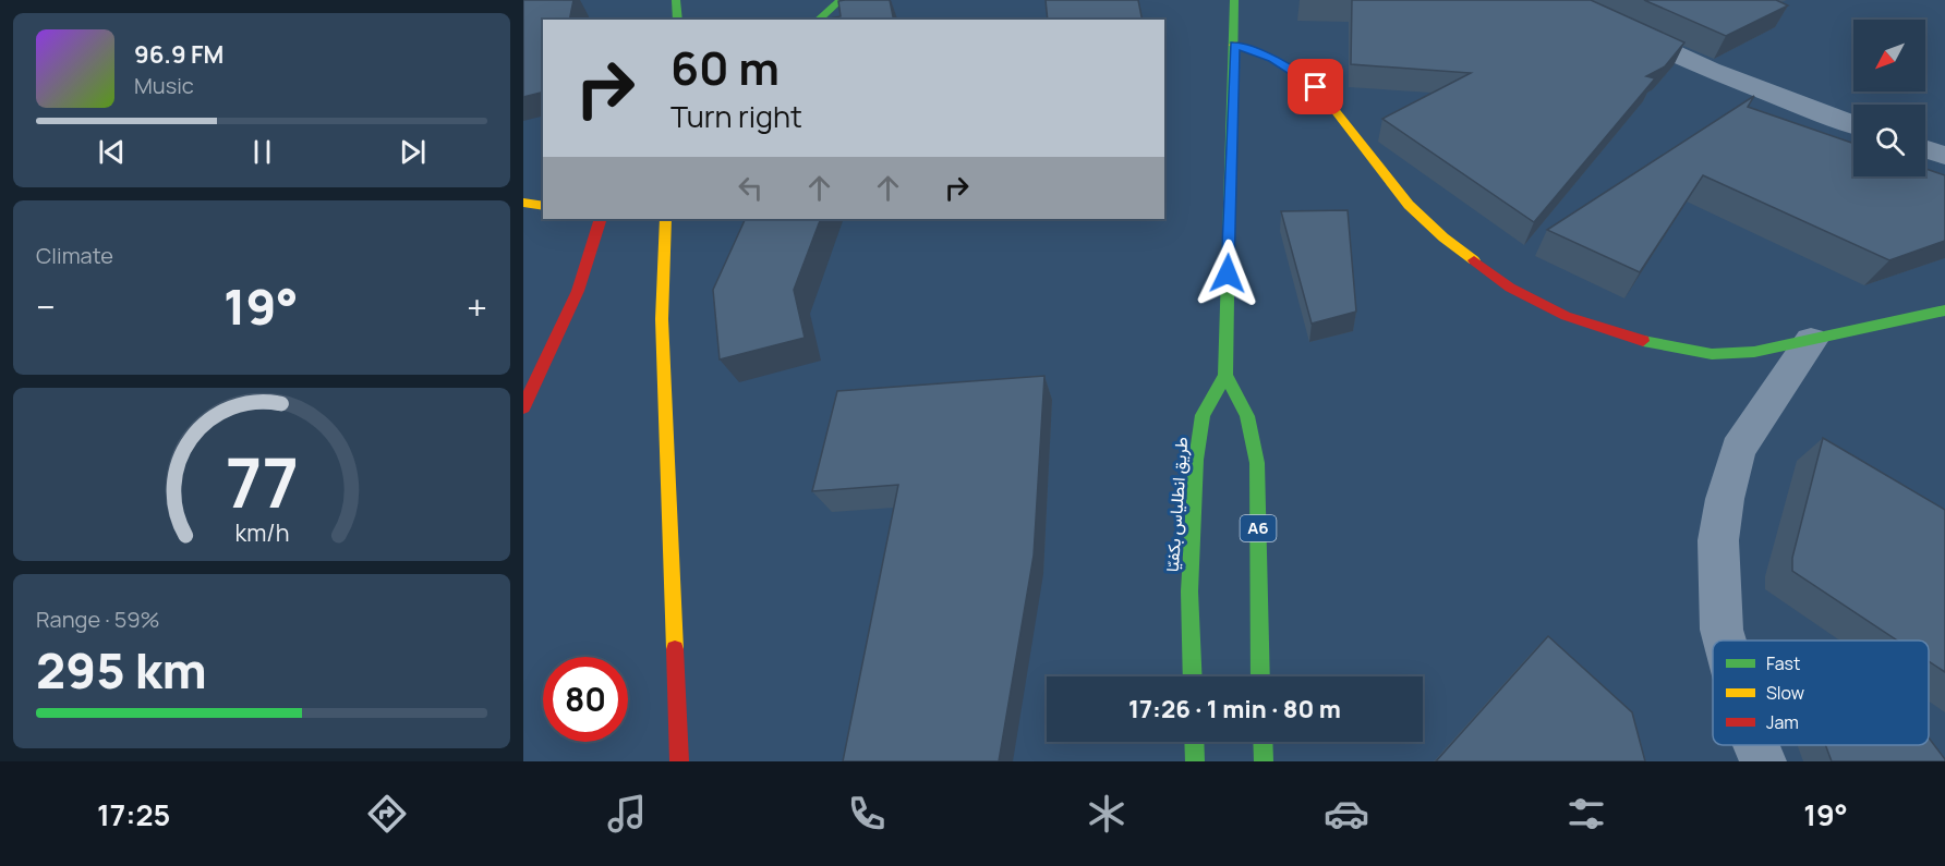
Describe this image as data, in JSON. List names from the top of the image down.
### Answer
{
  "streets": {
    "main road": ["طريق انطلياس بكفيّا", "A6"]
  },
  "crossings": [
    ["طريق انطلياس بكفيّا", "A6"]
  ],
  "legend": ["Fast", "Slow", "Jam"],
  "north": "bottom left",
  "page": {
    "turn": ["60 m", "Turn right"],
    "song": ["96.9 FM", "Music"],
    "tile": [
      "Climate",
      ["Range · 59%", "295 km"]
    ],
    "heat": ["−", "19°", "+"],
    "limit": "80",
    "trip": "17:26 · 1 min · 80 m",
    "tabs": ["17:25", "19°"],
    "gauge": ["77", "km/h"]
  }
}
